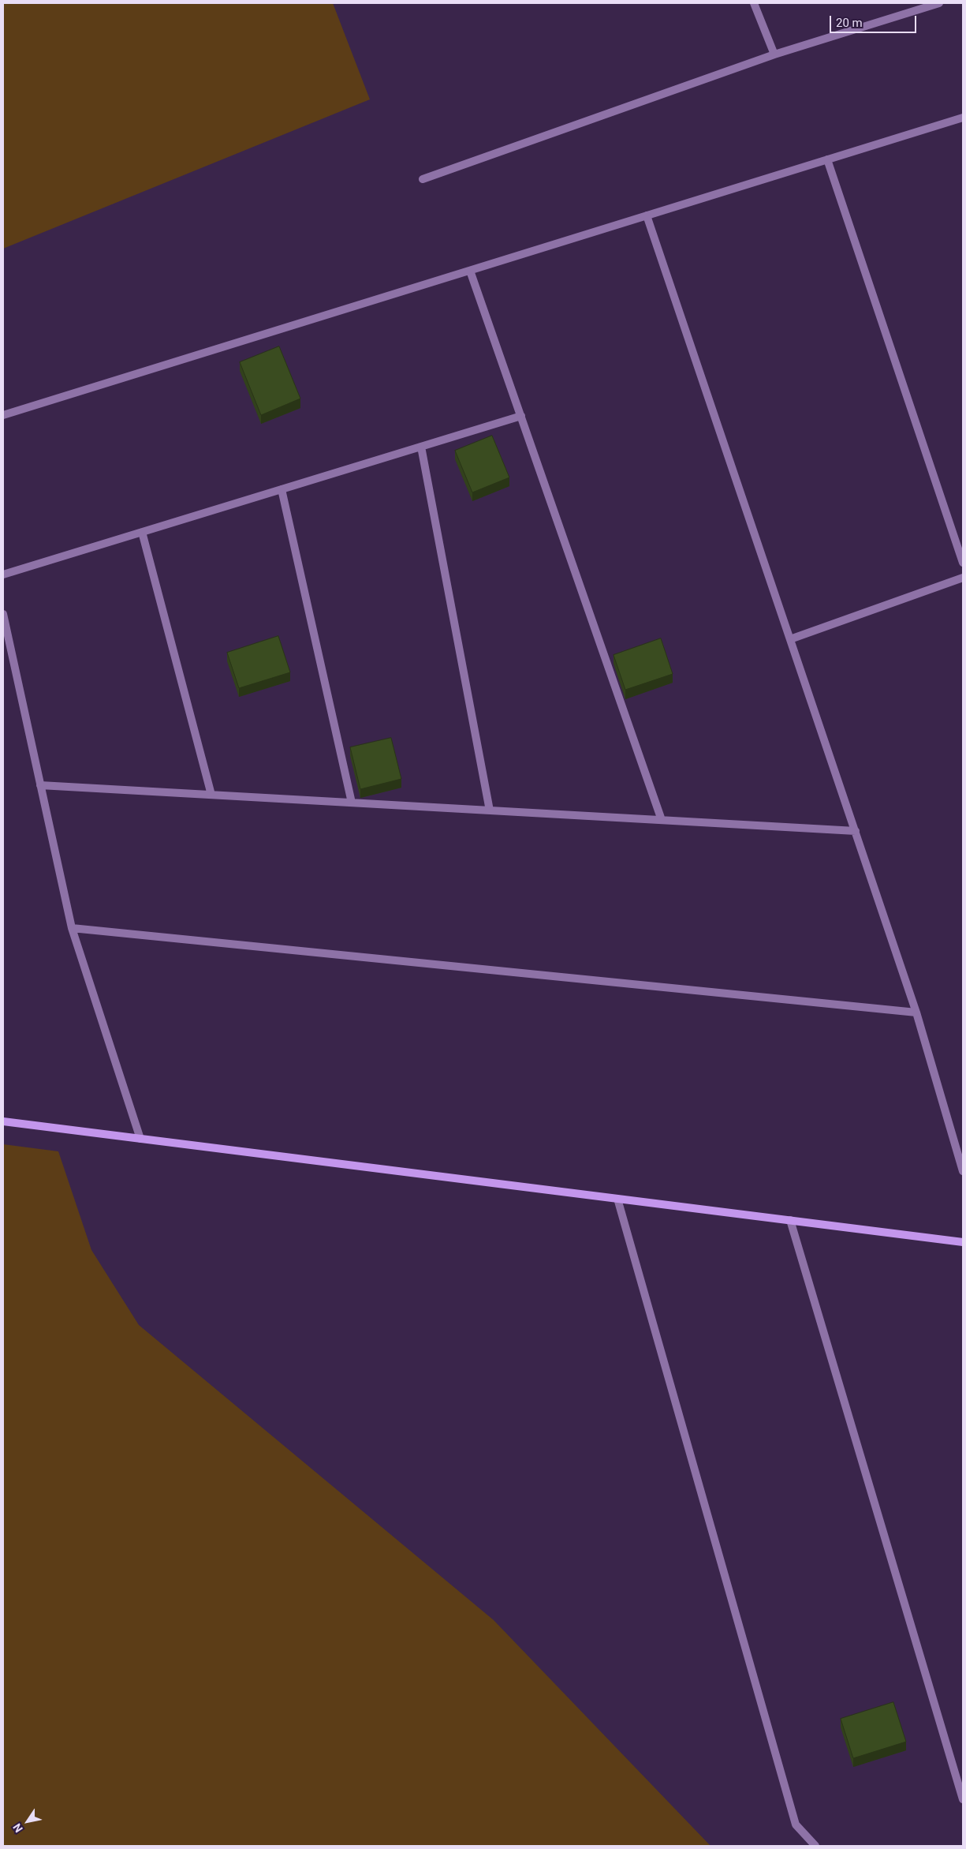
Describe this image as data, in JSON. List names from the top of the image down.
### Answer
{
  "scale_bar": "20 m",
  "north": "bottom left"
}
